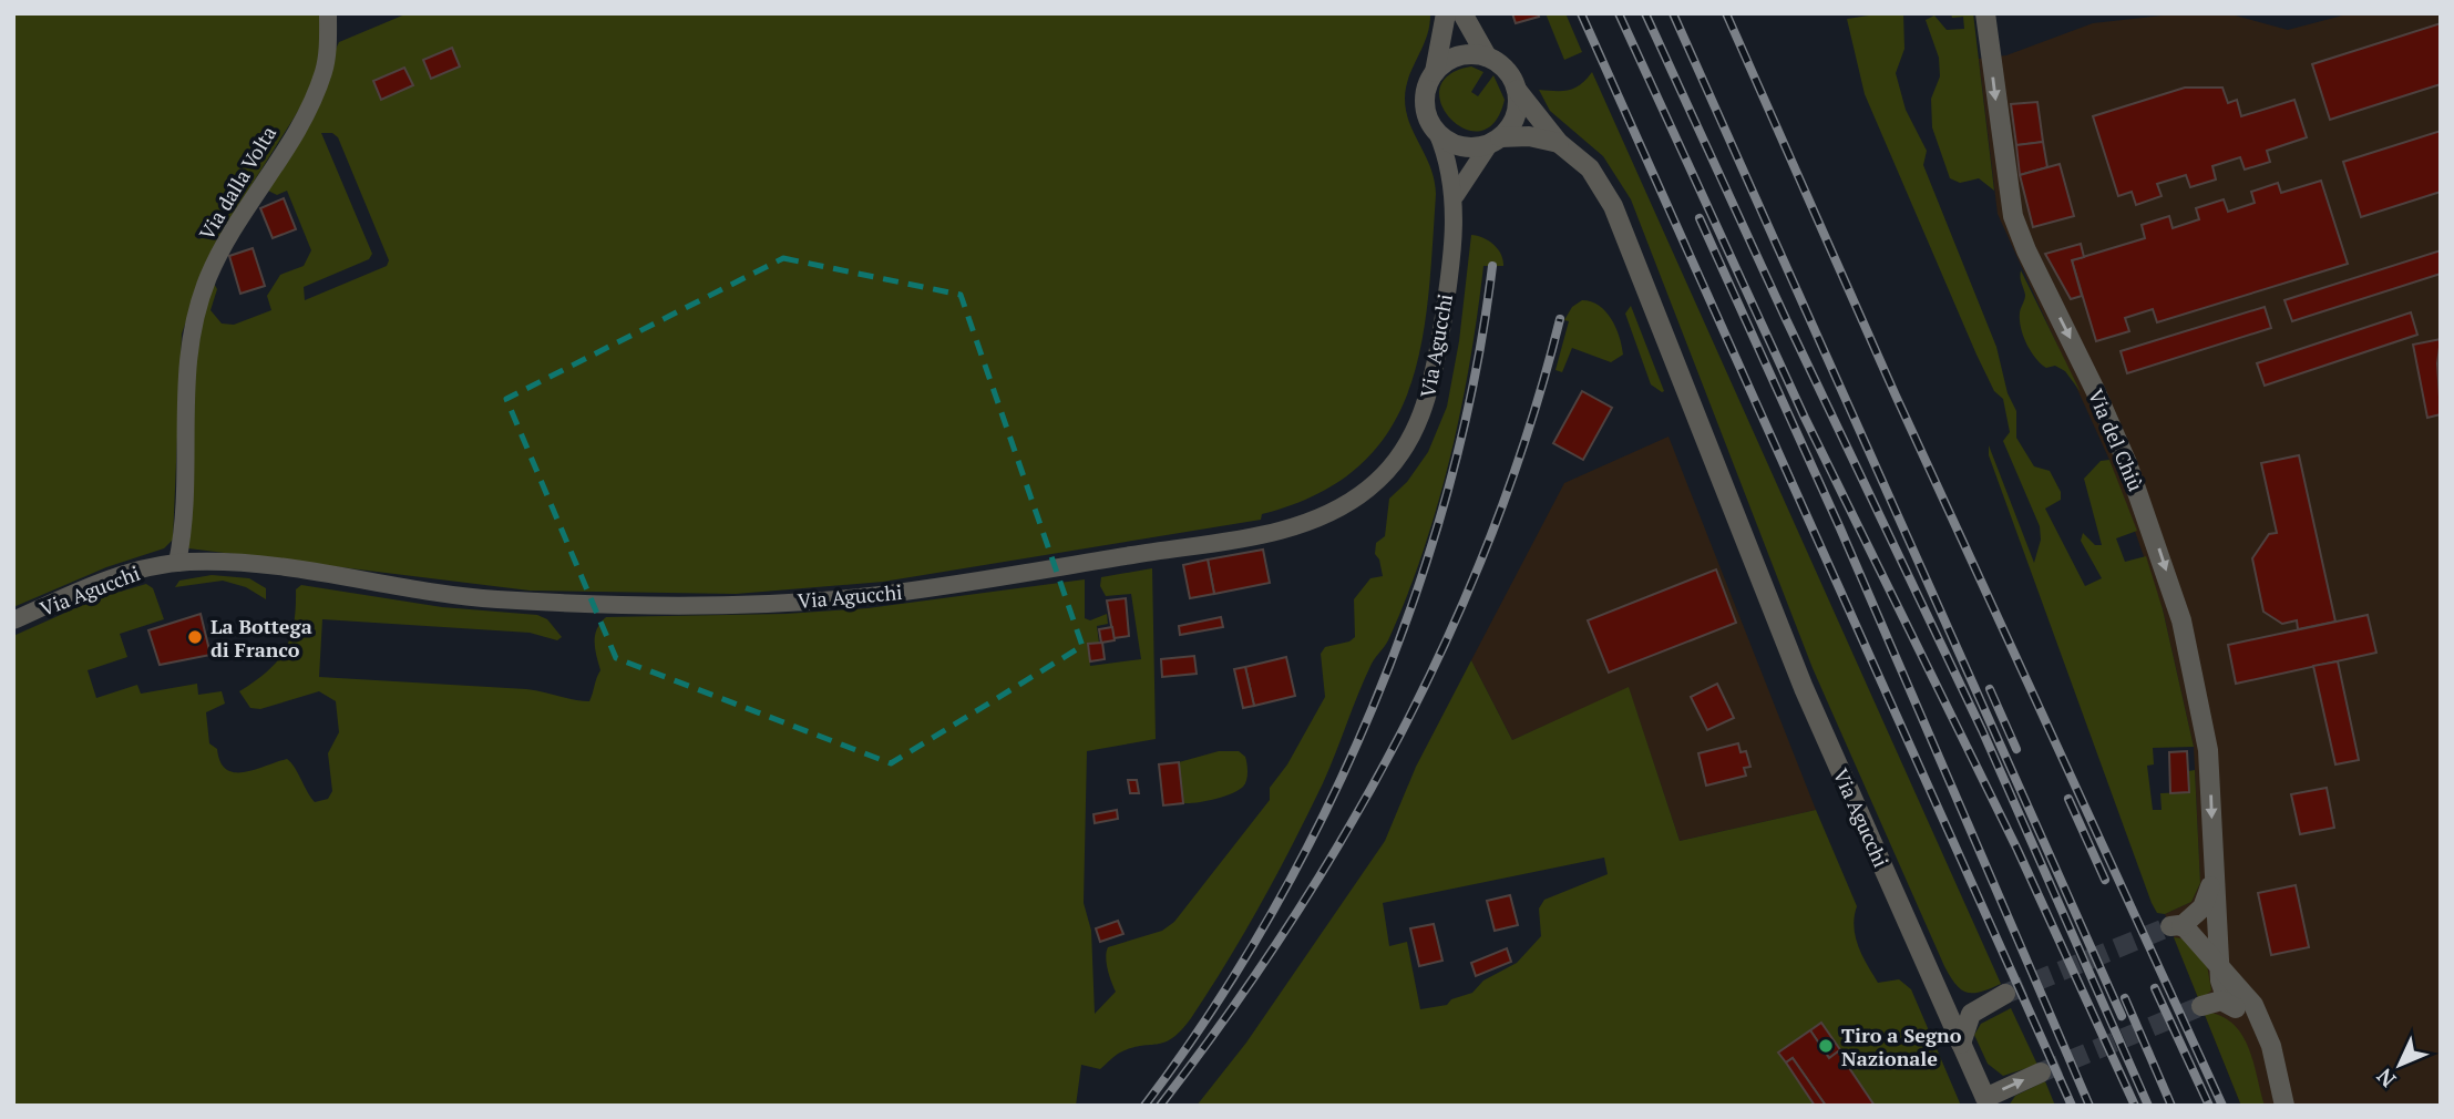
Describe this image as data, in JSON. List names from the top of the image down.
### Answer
{
  "streets": {
    "street": ["Via dalla Volta", "Via Agucchi", "Via del Chiù"]
  },
  "crossings": [
    ["Via dalla Volta", "Via Agucchi"]
  ],
  "one_way": ["Via del Chiù"],
  "places": ["La Bottega di Franco", "Tiro a Segno Nazionale"],
  "north": "bottom left"
}
